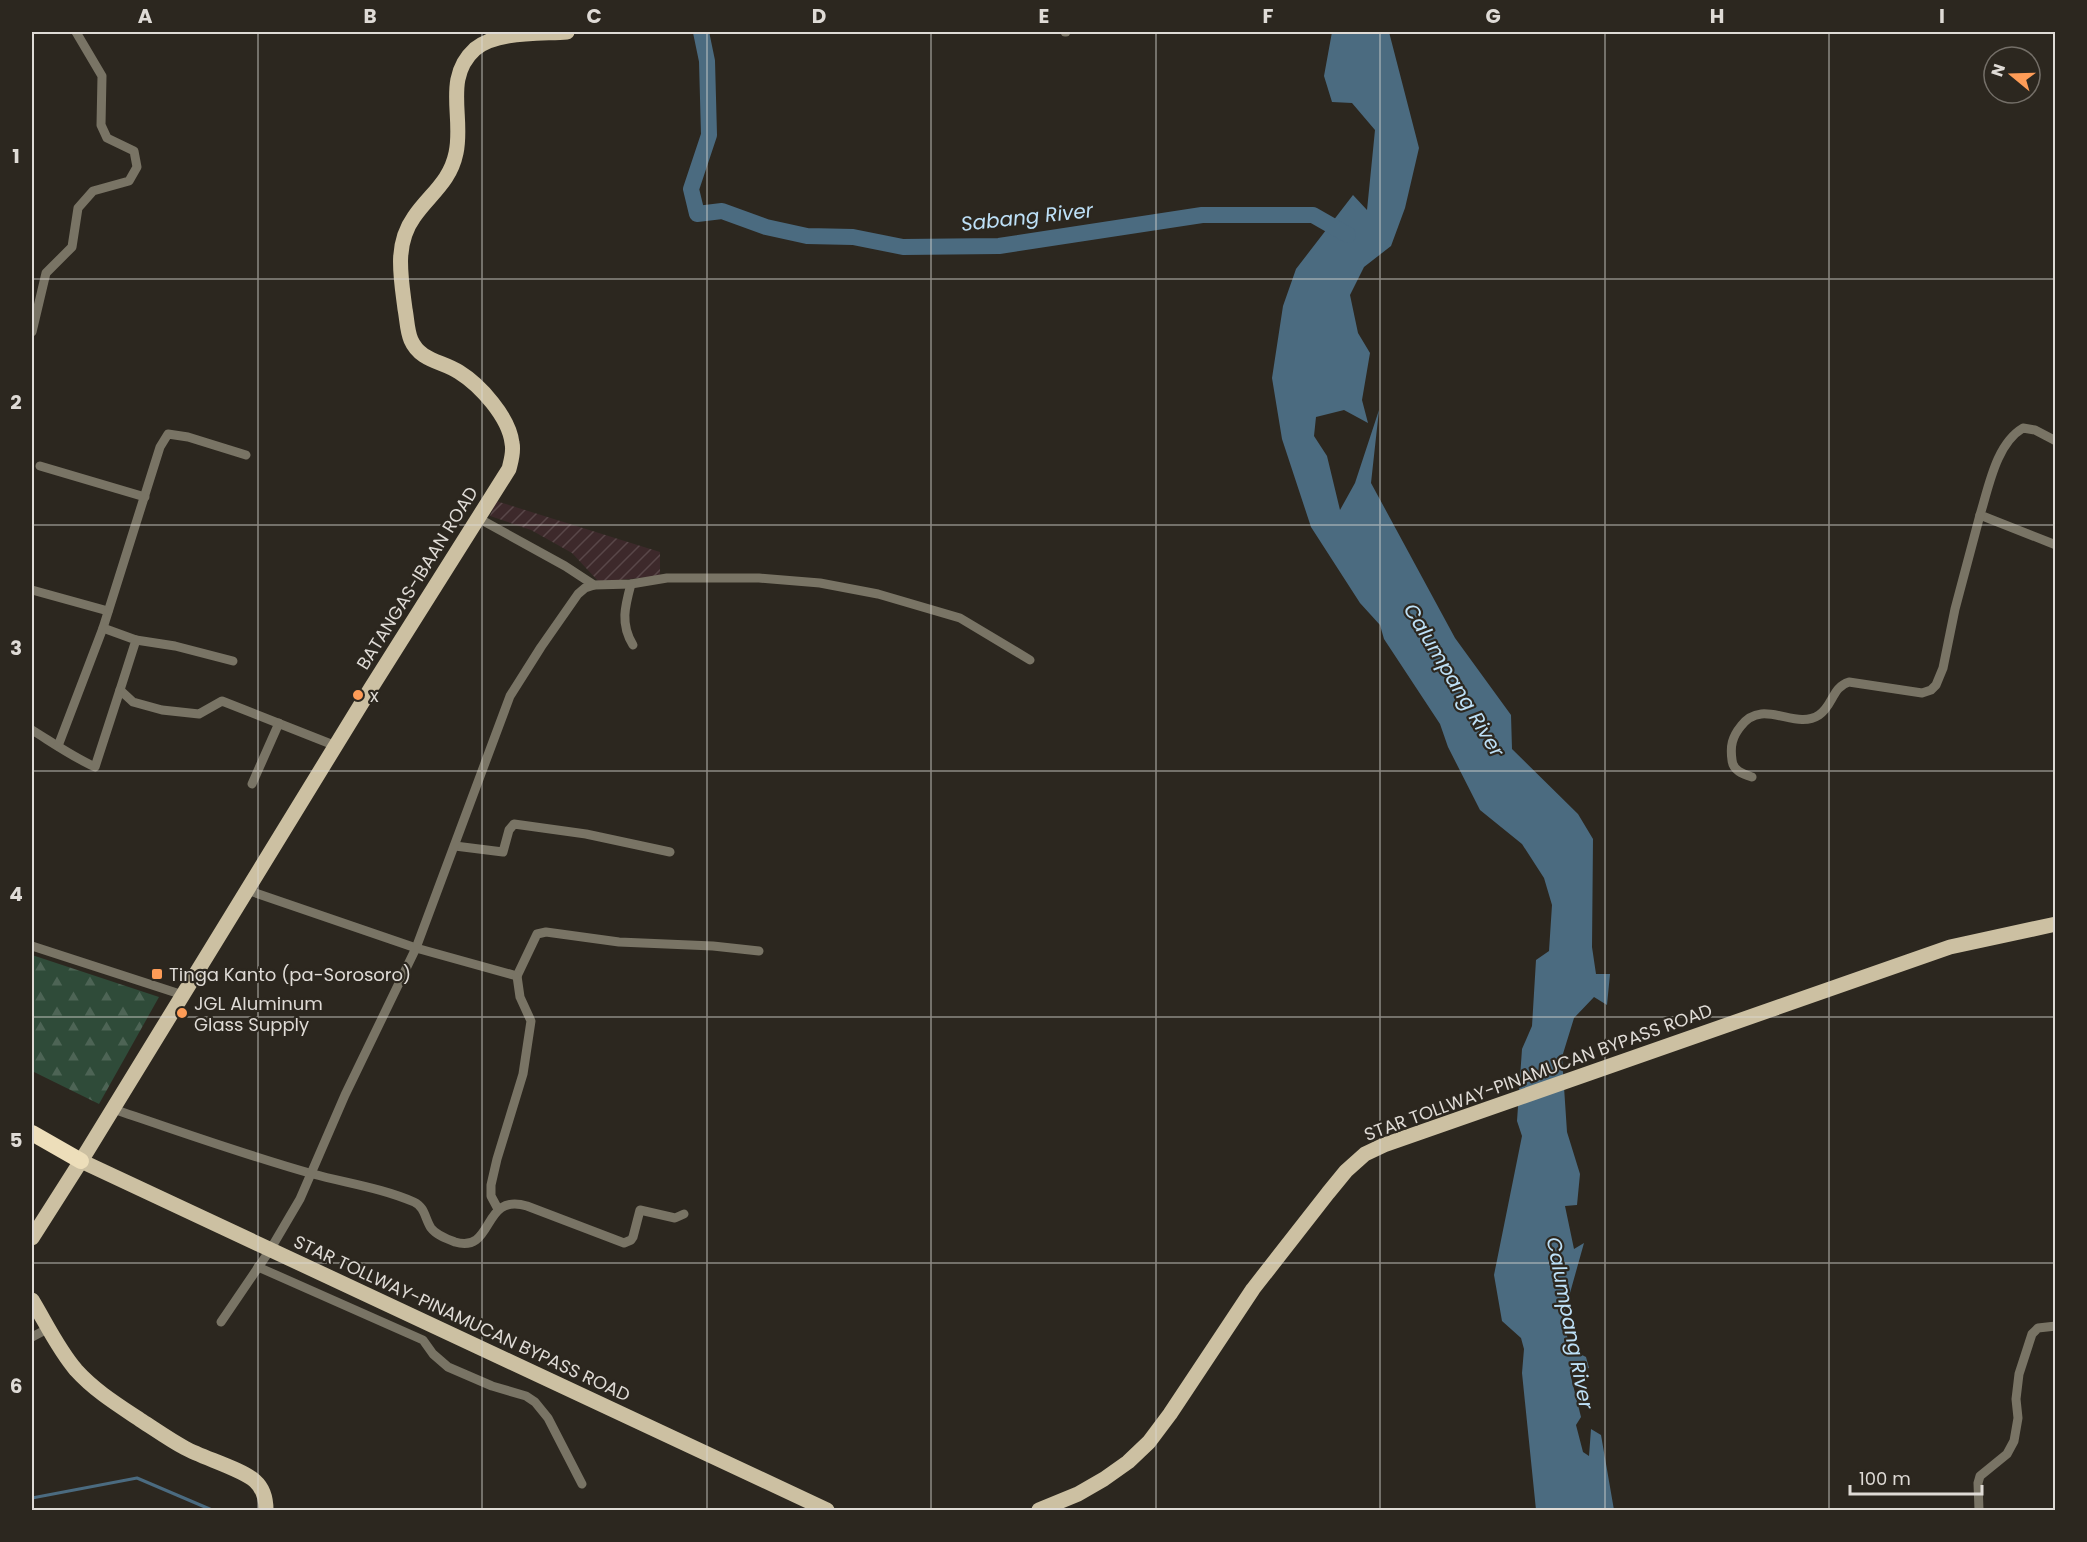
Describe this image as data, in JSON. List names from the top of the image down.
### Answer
{
  "streets": {
    "main road": ["BATANGAS-IBAAN ROAD", "STAR TOLLWAY-PINAMUCAN BYPASS ROAD"]
  },
  "crossings": [
    ["BATANGAS-IBAAN ROAD", "STAR TOLLWAY-PINAMUCAN BYPASS ROAD"]
  ],
  "water": ["Sabang River", "Calumpang River"],
  "places": {
    "other": ["x", "JGL Aluminum Glass Supply"],
    "transit": ["Tinga Kanto (pa-Sorosoro)"]
  },
  "scale_bar": "100 m",
  "north": "left",
  "grid": {
    "columns": [
      "A",
      "B",
      "C",
      "D",
      "E",
      "F",
      "G",
      "H",
      "I"
    ],
    "rows": [
      "1",
      "2",
      "3",
      "4",
      "5",
      "6"
    ]
  }
}
